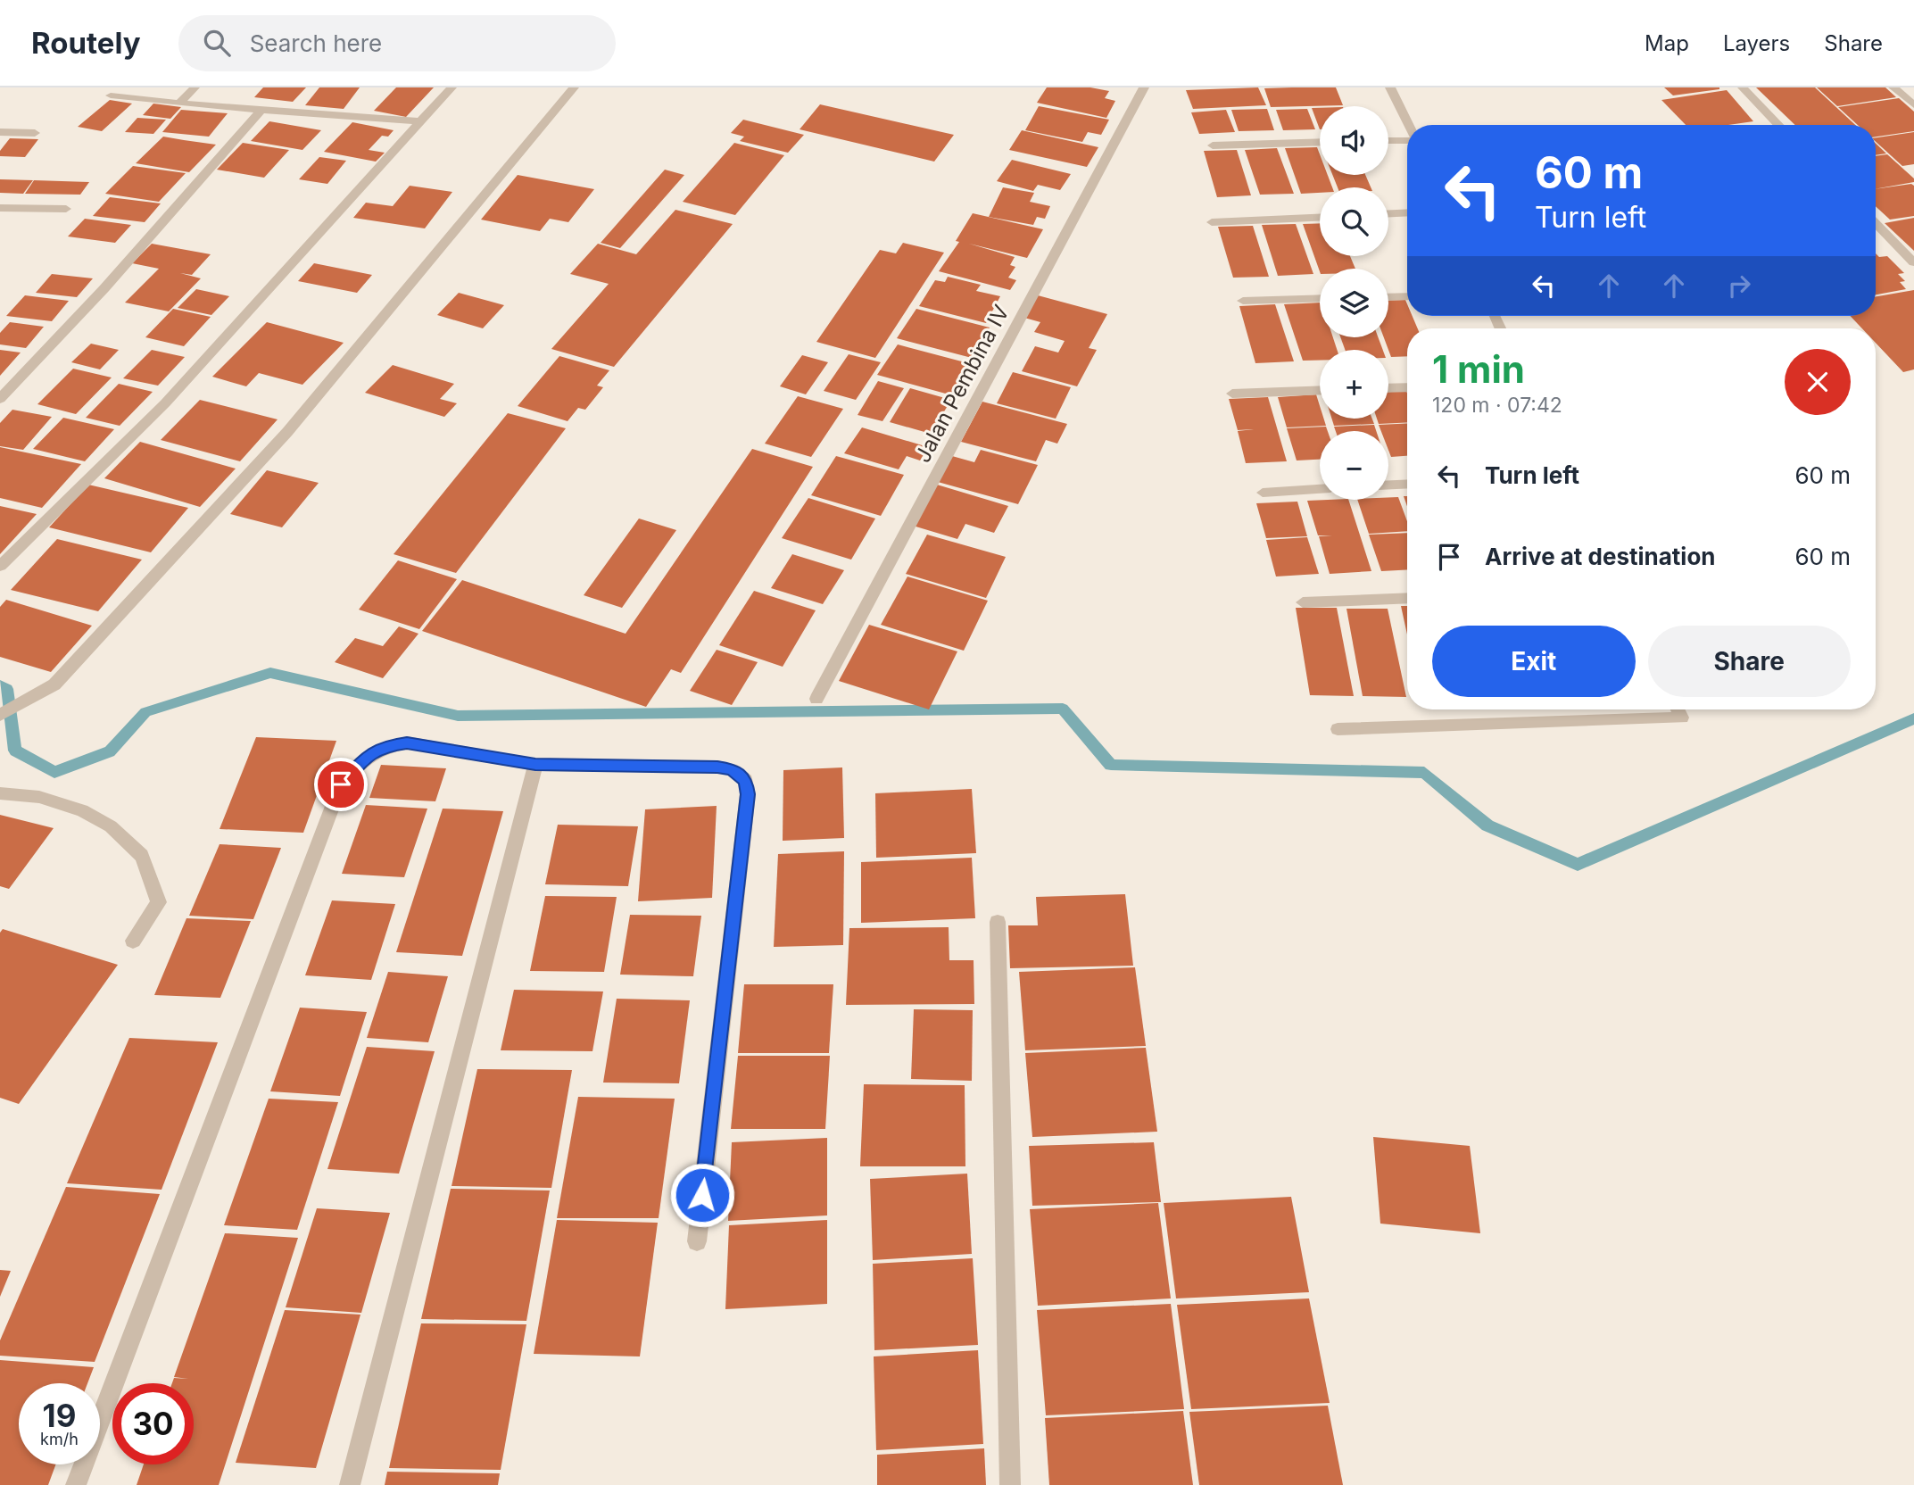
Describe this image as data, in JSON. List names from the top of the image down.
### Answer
{
  "streets": {
    "street": ["Jalan Pembina IV"]
  },
  "page": {
    "header": "Routely",
    "search": "Search here",
    "nav": ["Map", "Layers", "Share"],
    "map_buttons": ["+", "−"],
    "turn": ["60 m", "Turn left"],
    "heading": ["1 min", "120 m · 07:42"],
    "list": [
      {
        "name": "Turn left",
        "value": "60 m"
      },
      {
        "name": "Arrive at destination",
        "value": "60 m"
      }
    ],
    "buttons": ["Exit", "Share"],
    "speed": "19 km/h",
    "limit": "30"
  }
}
